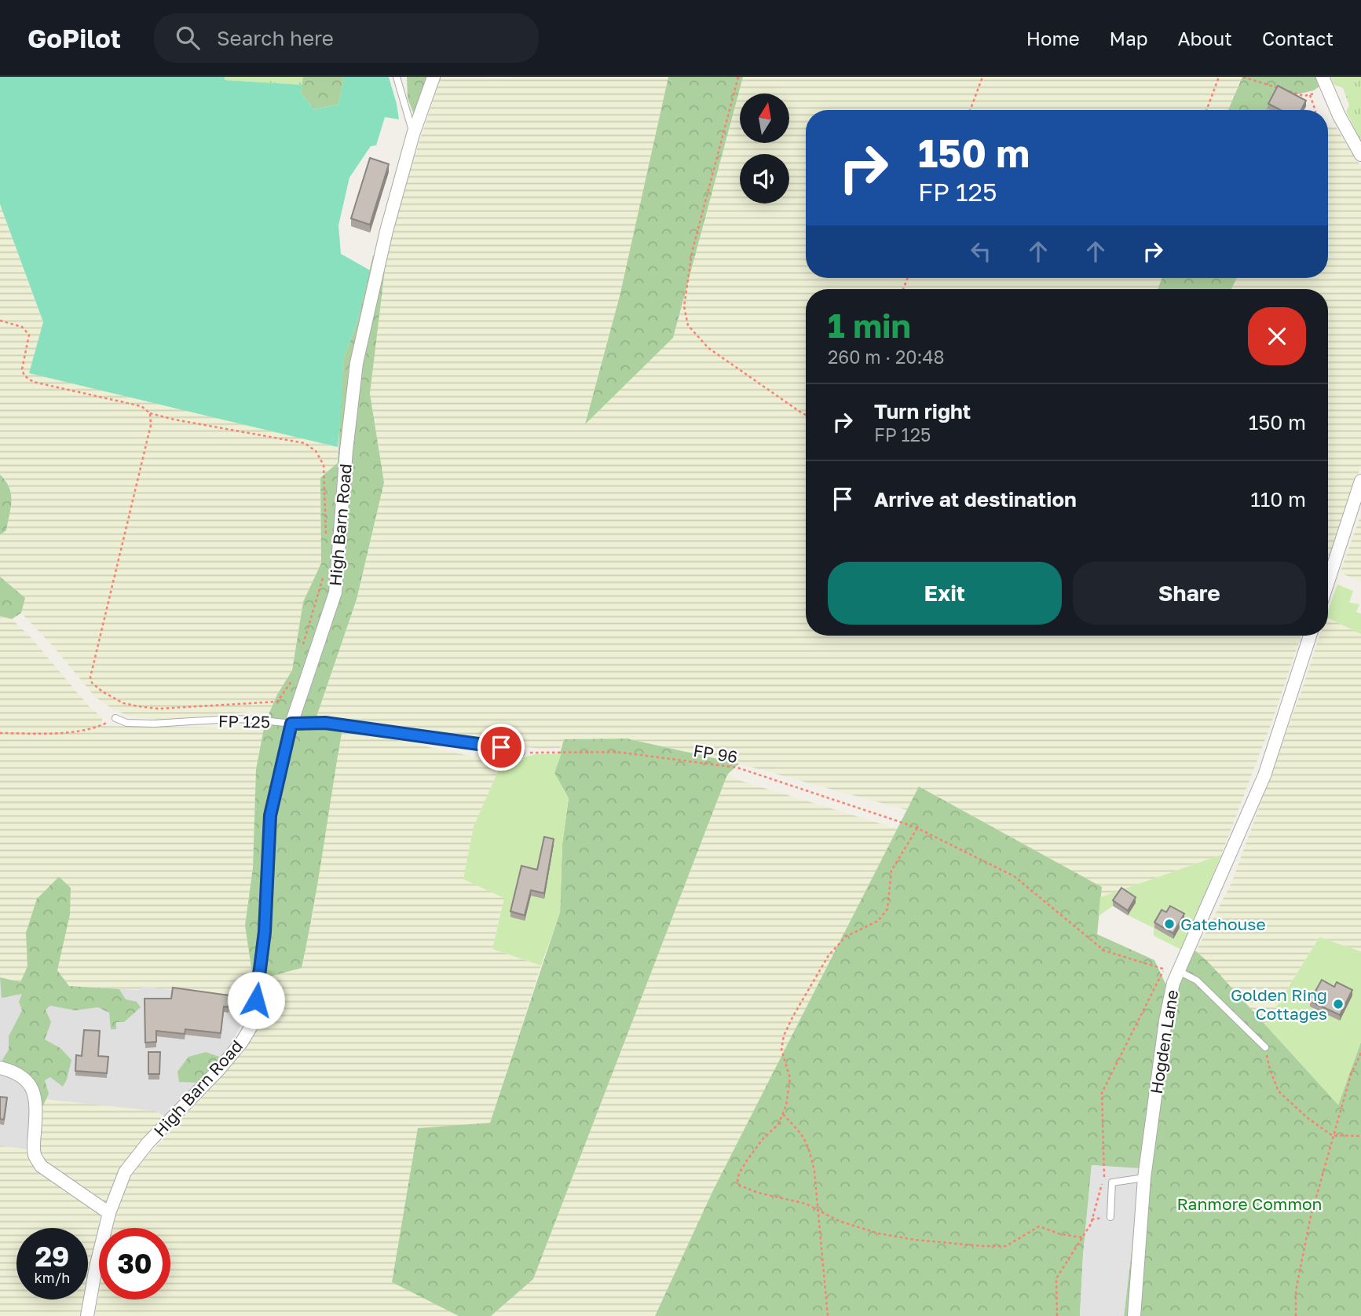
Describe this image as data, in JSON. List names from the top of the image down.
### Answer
{
  "streets": {
    "street": ["High Barn Road", "Hogden Lane"],
    "lane": ["FP 125"],
    "path": ["FP 96"]
  },
  "crossings": [
    ["High Barn Road", "FP 125"],
    ["FP 125", "FP 96"],
    ["FP 96", "Hogden Lane"]
  ],
  "parks": ["Ranmore Common"],
  "places": ["Gatehouse", "Golden Ring Cottages"],
  "north": "top",
  "page": {
    "header": "GoPilot",
    "search": "Search here",
    "nav": [
      "Home",
      "Map",
      "About",
      "Contact"
    ],
    "turn": ["150 m", "FP 125"],
    "heading": ["1 min", "260 m · 20:48"],
    "list": [
      {
        "name": "Turn right",
        "note": "FP 125",
        "value": "150 m"
      },
      {
        "name": "Arrive at destination",
        "value": "110 m"
      }
    ],
    "buttons": ["Exit", "Share"],
    "speed": "29 km/h",
    "limit": "30"
  }
}
